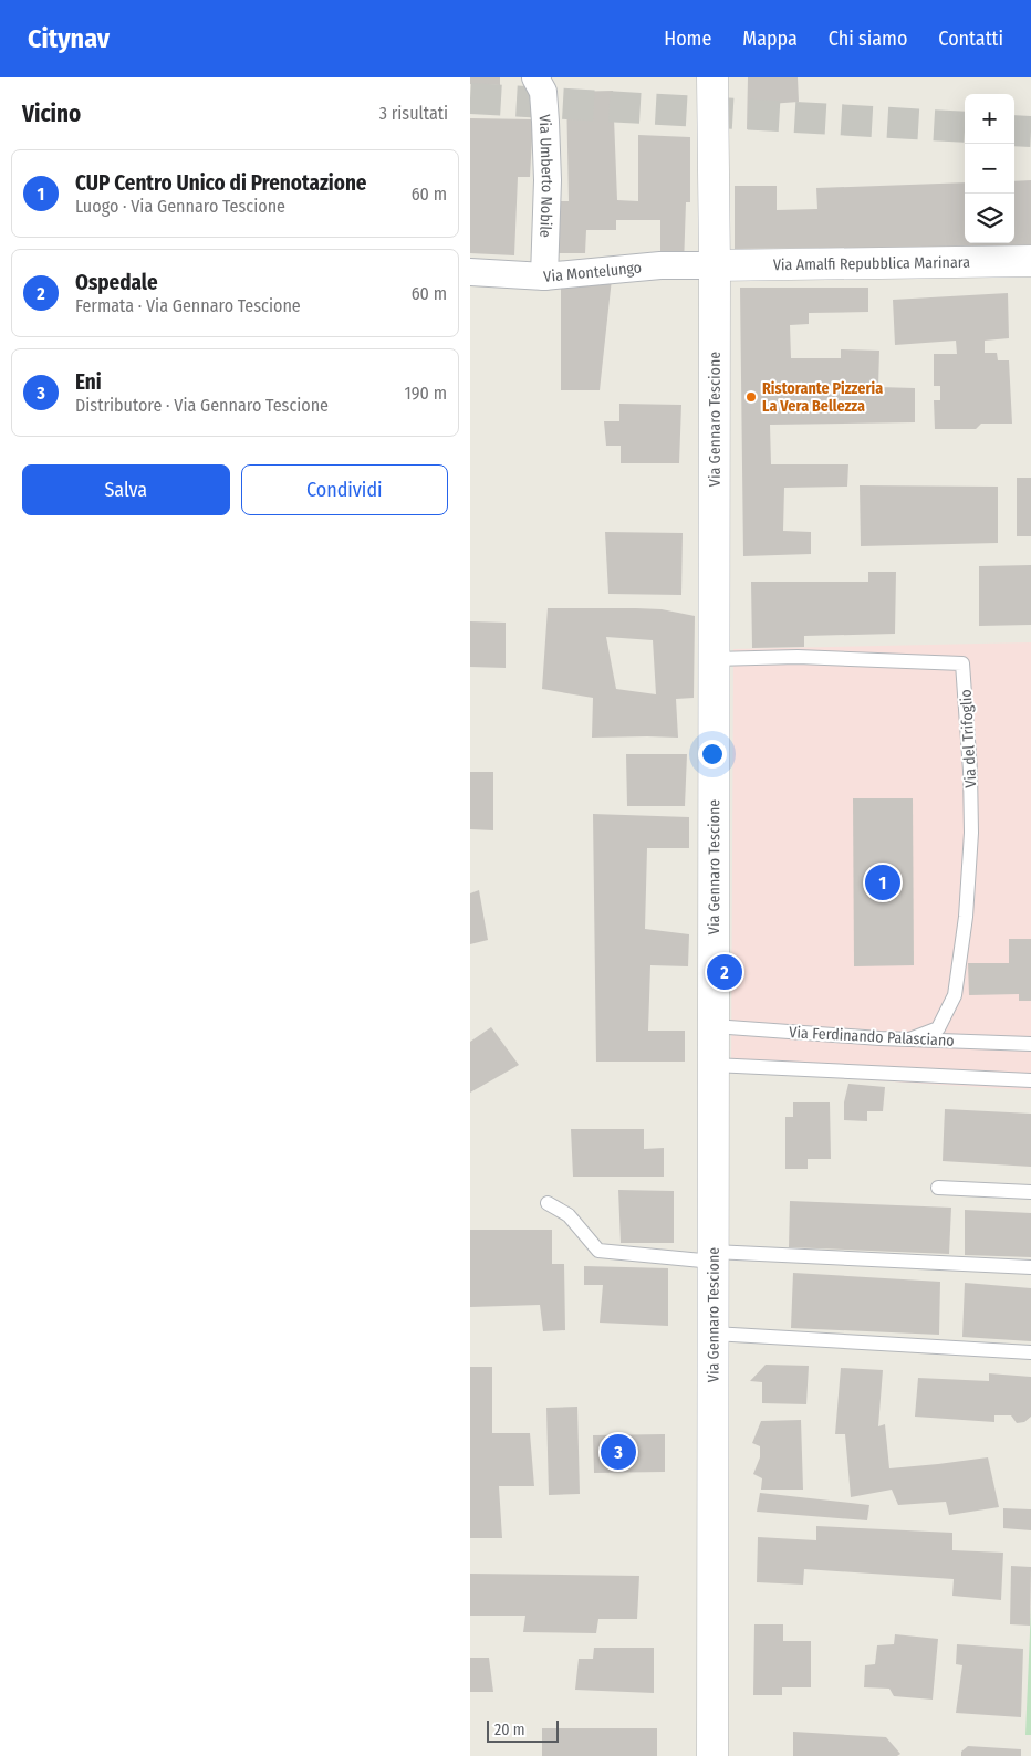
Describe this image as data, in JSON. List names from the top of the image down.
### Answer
{
  "streets": {
    "street": [
      "Via Umberto Nobile",
      "Via Amalfi Repubblica Marinara",
      "Via Montelungo",
      "Via Gennaro Tescione"
    ],
    "lane": ["Via del Trifoglio", "Via Ferdinando Palasciano"]
  },
  "crossings": [
    ["Via Umberto Nobile", "Via Montelungo"],
    ["Via Amalfi Repubblica Marinara", "Via Montelungo"],
    ["Via Amalfi Repubblica Marinara", "Via Gennaro Tescione"],
    ["Via Montelungo", "Via Gennaro Tescione"],
    ["Via Gennaro Tescione", "Via del Trifoglio"],
    ["Via Gennaro Tescione", "Via Ferdinando Palasciano"],
    ["Via del Trifoglio", "Via Ferdinando Palasciano"]
  ],
  "places": ["Ristorante Pizzeria La Vera Bellezza"],
  "scale_bar": "20 m",
  "page": {
    "header": "Citynav",
    "nav": [
      "Home",
      "Mappa",
      "Chi siamo",
      "Contatti"
    ],
    "heading": ["Vicino", "3 risultati"],
    "map_buttons": ["+", "−"],
    "list": [
      {
        "mark": "1",
        "name": "CUP Centro Unico di Prenotazione",
        "note": "Luogo · Via Gennaro Tescione",
        "value": "60 m"
      },
      {
        "mark": "2",
        "name": "Ospedale",
        "note": "Fermata · Via Gennaro Tescione",
        "value": "60 m"
      },
      {
        "mark": "3",
        "name": "Eni",
        "note": "Distributore · Via Gennaro Tescione",
        "value": "190 m"
      }
    ],
    "buttons": ["Salva", "Condividi"],
    "pins": ["1", "2", "3"],
    "scale": "20 m"
  }
}
